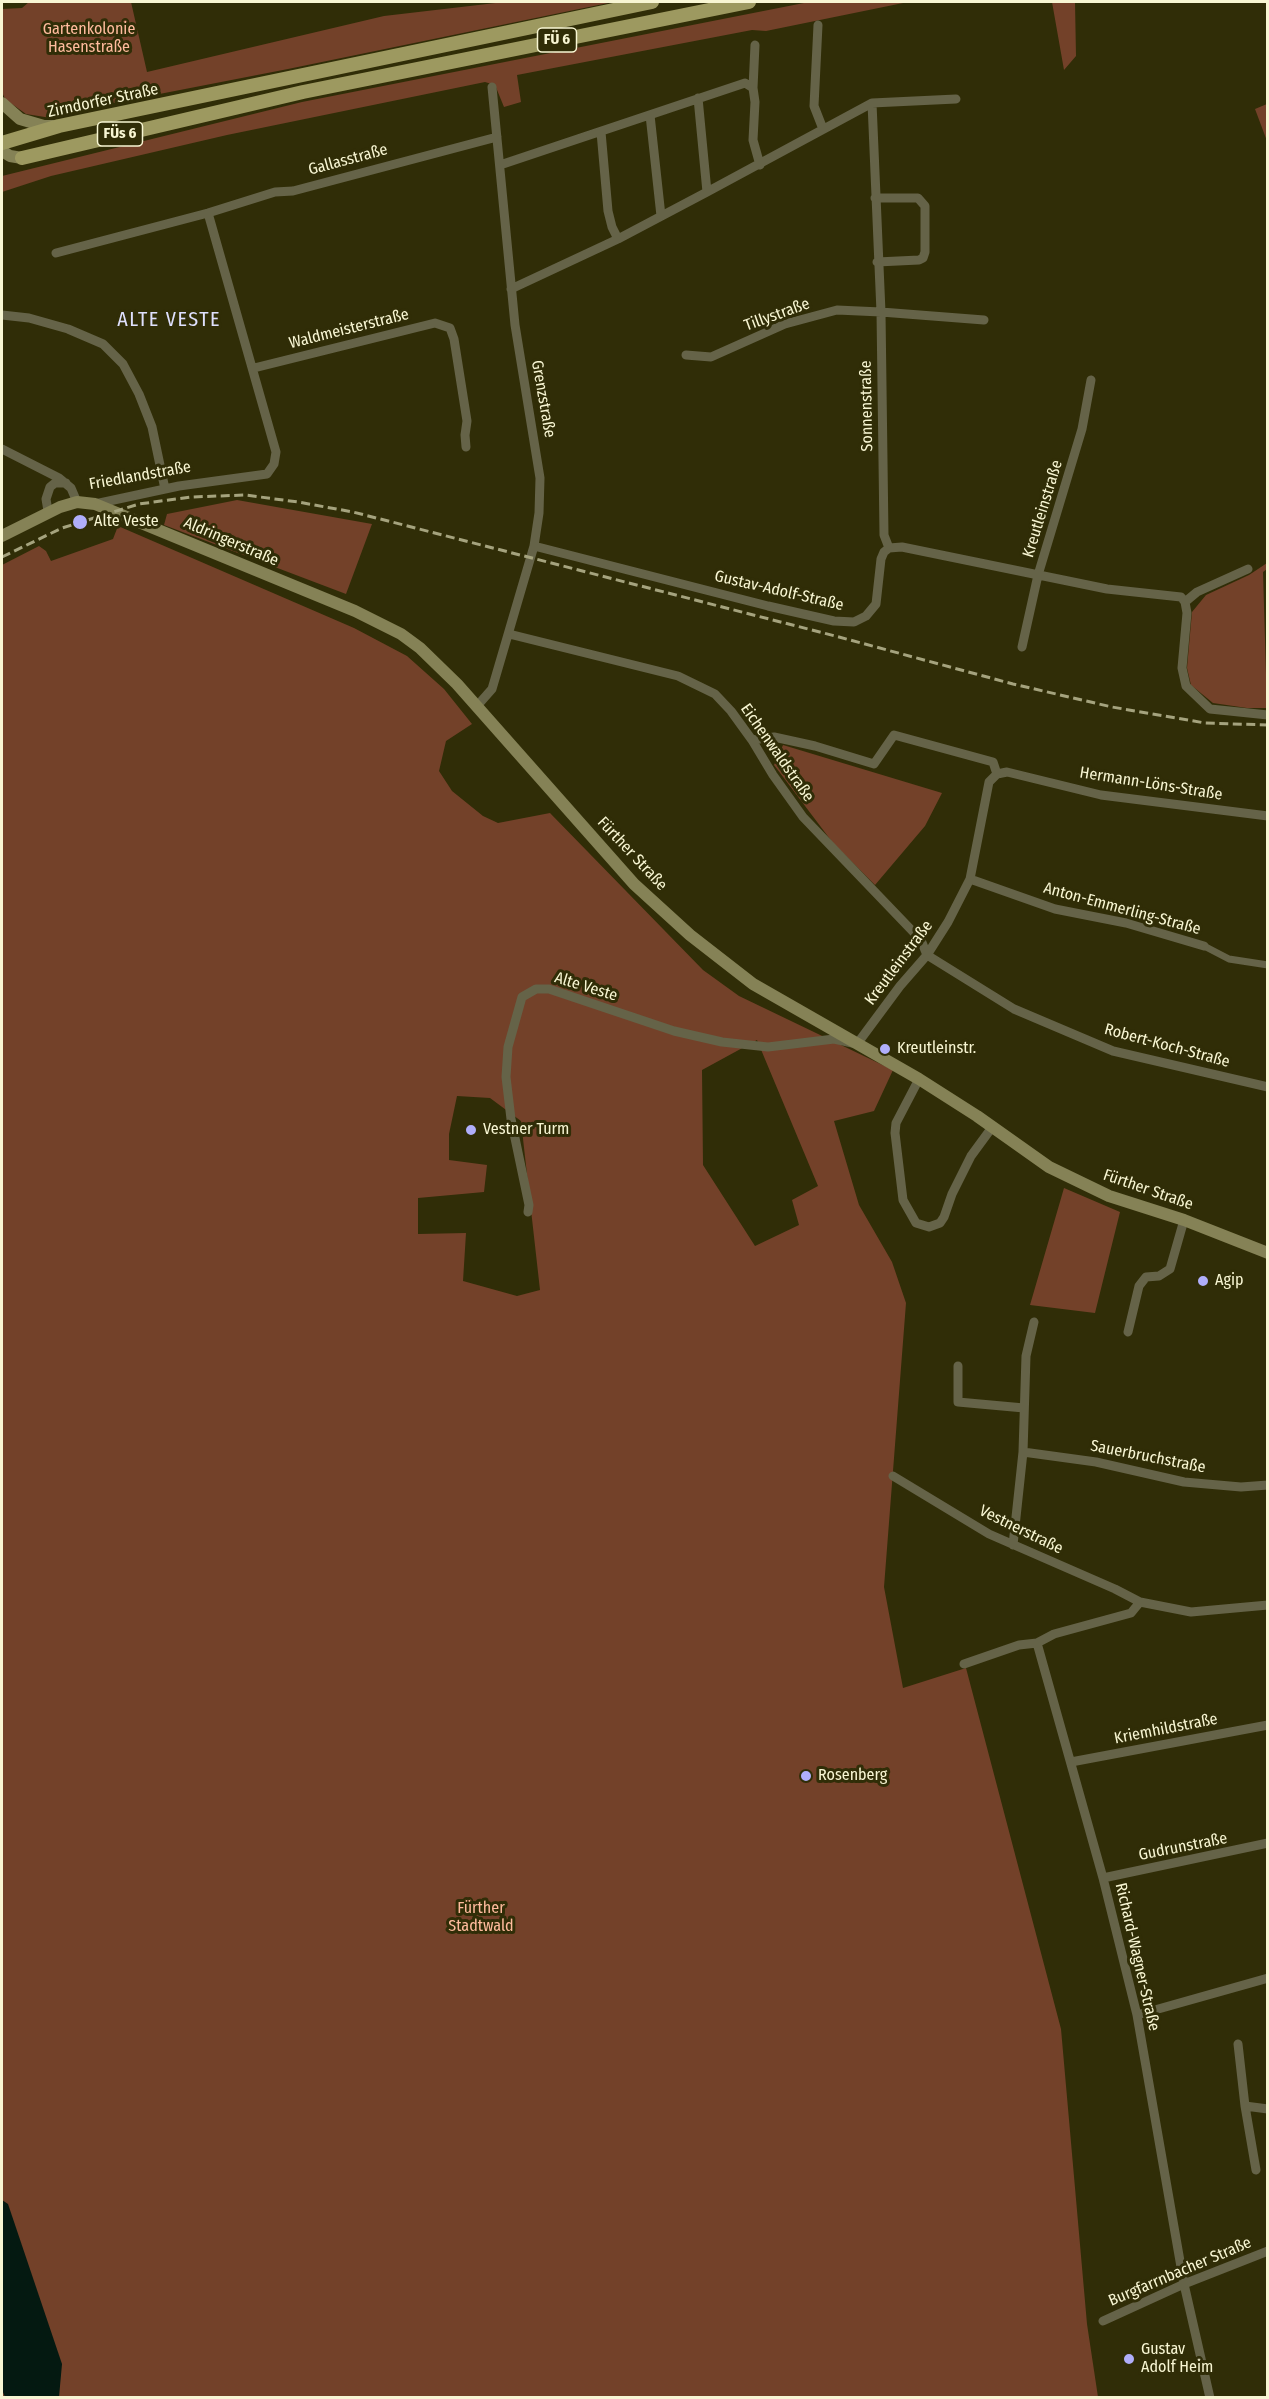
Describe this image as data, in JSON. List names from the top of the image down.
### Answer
{
  "streets": {
    "main road": [
      "FÜ 6",
      "Zirndorfer Straße",
      "FÜs 6",
      "Friedlandstraße",
      "Aldringerstraße",
      "Fürther Straße"
    ],
    "street": [
      "Gallasstraße",
      "Tillystraße",
      "Waldmeisterstraße",
      "Grenzstraße",
      "Sonnenstraße",
      "Kreutleinstraße",
      "Gustav-Adolf-Straße",
      "Eichenwaldstraße",
      "Hermann-Löns-Straße",
      "Anton-Emmerling-Straße",
      "Alte Veste",
      "Robert-Koch-Straße",
      "Sauerbruchstraße",
      "Vestnerstraße",
      "Kriemhildstraße",
      "Gudrunstraße",
      "Richard-Wagner-Straße",
      "Burgfarrnbacher Straße"
    ]
  },
  "crossings": [
    ["FÜ 6", "Zirndorfer Straße"],
    ["FÜ 6", "FÜs 6"],
    ["Gallasstraße", "Grenzstraße"],
    ["Tillystraße", "Sonnenstraße"],
    ["Waldmeisterstraße", "Friedlandstraße"],
    ["Grenzstraße", "Gustav-Adolf-Straße"],
    ["Grenzstraße", "Eichenwaldstraße"],
    ["Grenzstraße", "Fürther Straße"],
    ["Sonnenstraße", "Gustav-Adolf-Straße"],
    ["Friedlandstraße", "Aldringerstraße"],
    ["Kreutleinstraße", "Hermann-Löns-Straße"],
    ["Kreutleinstraße", "Fürther Straße"],
    ["Kreutleinstraße", "Anton-Emmerling-Straße"],
    ["Kreutleinstraße", "Alte Veste"],
    ["Kreutleinstraße", "Robert-Koch-Straße"],
    ["Aldringerstraße", "Fürther Straße"],
    ["Eichenwaldstraße", "Robert-Koch-Straße"],
    ["Fürther Straße", "Alte Veste"],
    ["Kriemhildstraße", "Richard-Wagner-Straße"],
    ["Gudrunstraße", "Richard-Wagner-Straße"],
    ["Richard-Wagner-Straße", "Burgfarrnbacher Straße"]
  ],
  "districts": ["ALTE VESTE"],
  "parks": ["Gartenkolonie Hasenstraße", "Fürther Stadtwald"],
  "places": [
    "Alte Veste",
    "Kreutleinstr.",
    "Vestner Turm",
    "Agip",
    "Rosenberg",
    "Gustav Adolf Heim"
  ]
}
